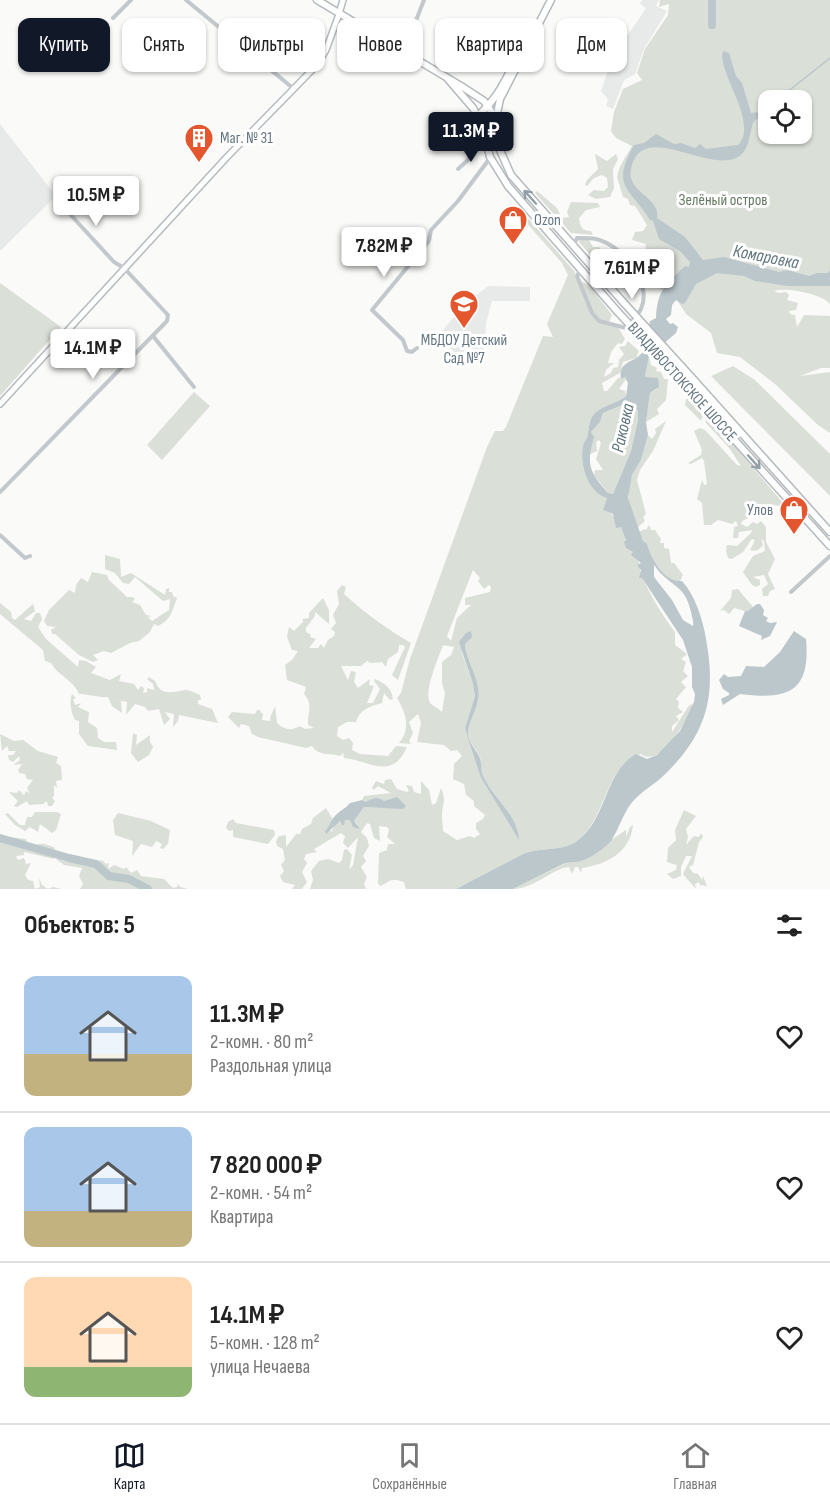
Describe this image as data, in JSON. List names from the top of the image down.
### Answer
{
  "streets": {
    "highway": ["ВЛАДИВОСТОКСКОЕ ШОССЕ"]
  },
  "water": ["Комаровка", "Раковка"],
  "parks": ["Зелёный остров"],
  "places": {
    "building": ["Маг. № 31"],
    "shop": ["Ozon", "Улов"],
    "school or university": ["МБДОУ Детский Сад №7"]
  },
  "page": {
    "chip": [
      "Купить",
      "Снять",
      "Фильтры",
      "Новое",
      "Квартира",
      "Дом"
    ],
    "price": [
      "11.3M ₽",
      "10.5M ₽",
      "7.82M ₽",
      "7.61M ₽",
      "14.1M ₽"
    ],
    "heading": "Объектов: 5",
    "list": [
      {
        "name": "11.3M ₽",
        "note": "2-комн. · 80 m² · Раздольная улица"
      },
      {
        "name": "7 820 000 ₽",
        "note": "2-комн. · 54 m² · Квартира"
      },
      {
        "name": "14.1M ₽",
        "note": "5-комн. · 128 m² · улица Нечаева"
      }
    ],
    "tabs": ["Карта", "Сохранённые", "Главная"]
  }
}
